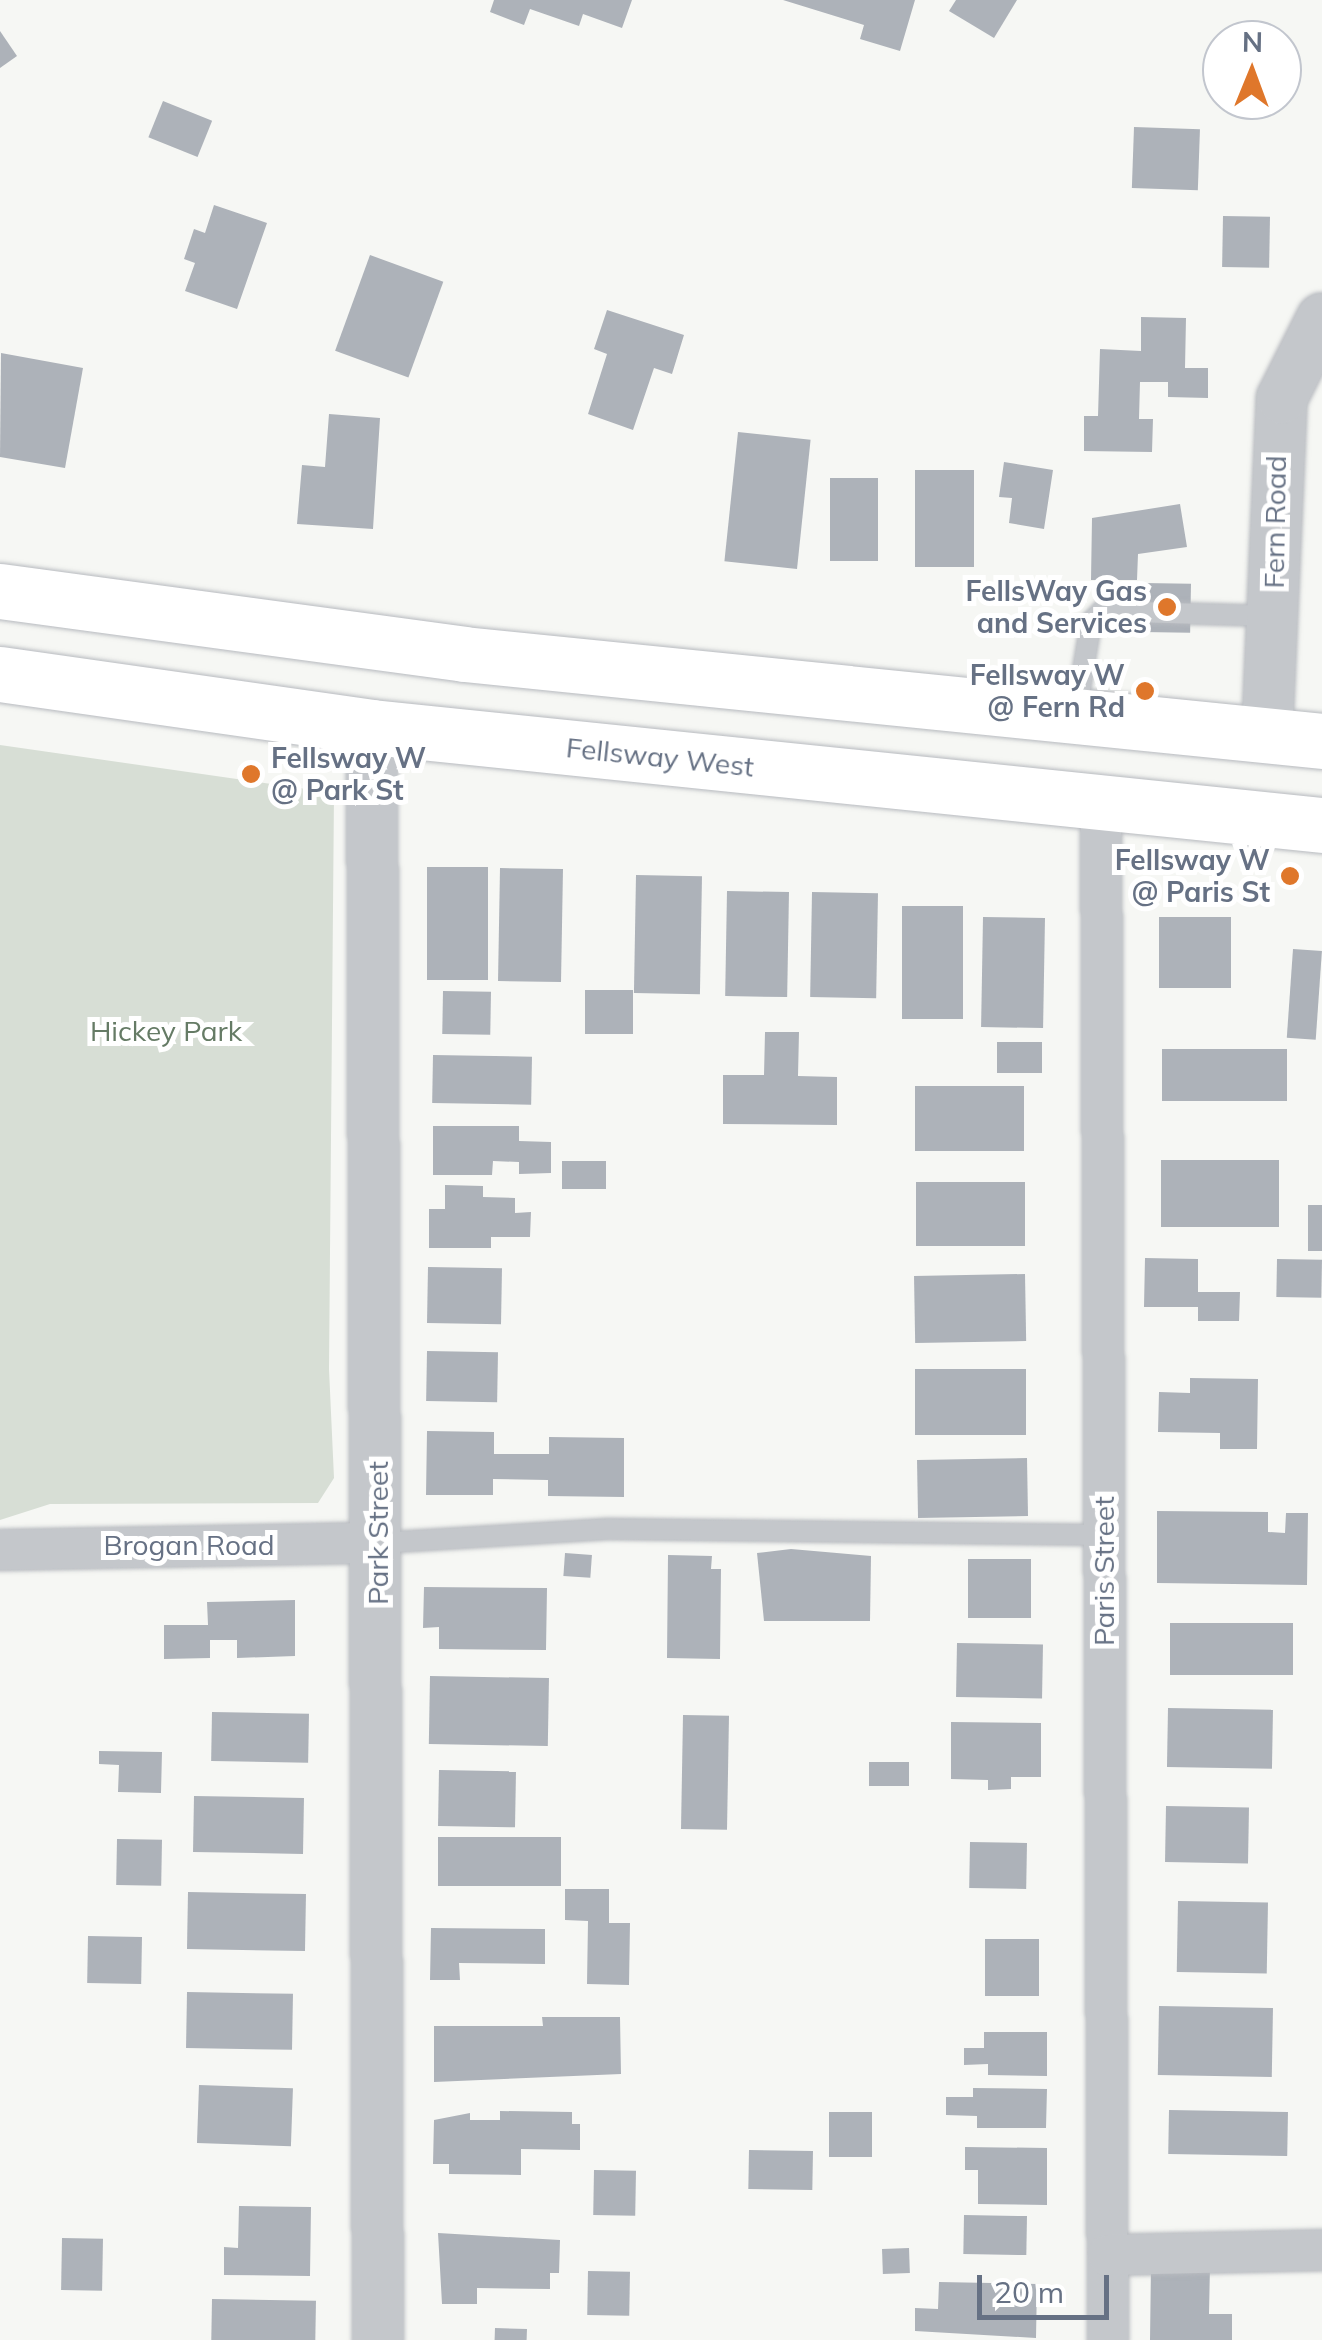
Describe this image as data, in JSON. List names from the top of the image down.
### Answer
{
  "streets": {
    "main road": ["Fellsway West"],
    "street": [
      "Fern Road",
      "Park Street",
      "Brogan Road",
      "Paris Street"
    ]
  },
  "crossings": [
    ["Fellsway West", "Park Street"],
    ["Fellsway West", "Paris Street"],
    ["Park Street", "Brogan Road"]
  ],
  "parks": ["Hickey Park"],
  "places": [
    "FellsWay Gas and Services",
    "Fellsway W @ Fern Rd",
    "Fellsway W @ Park St",
    "Fellsway W @ Paris St"
  ],
  "scale_bar": "20 m",
  "north": "top"
}
